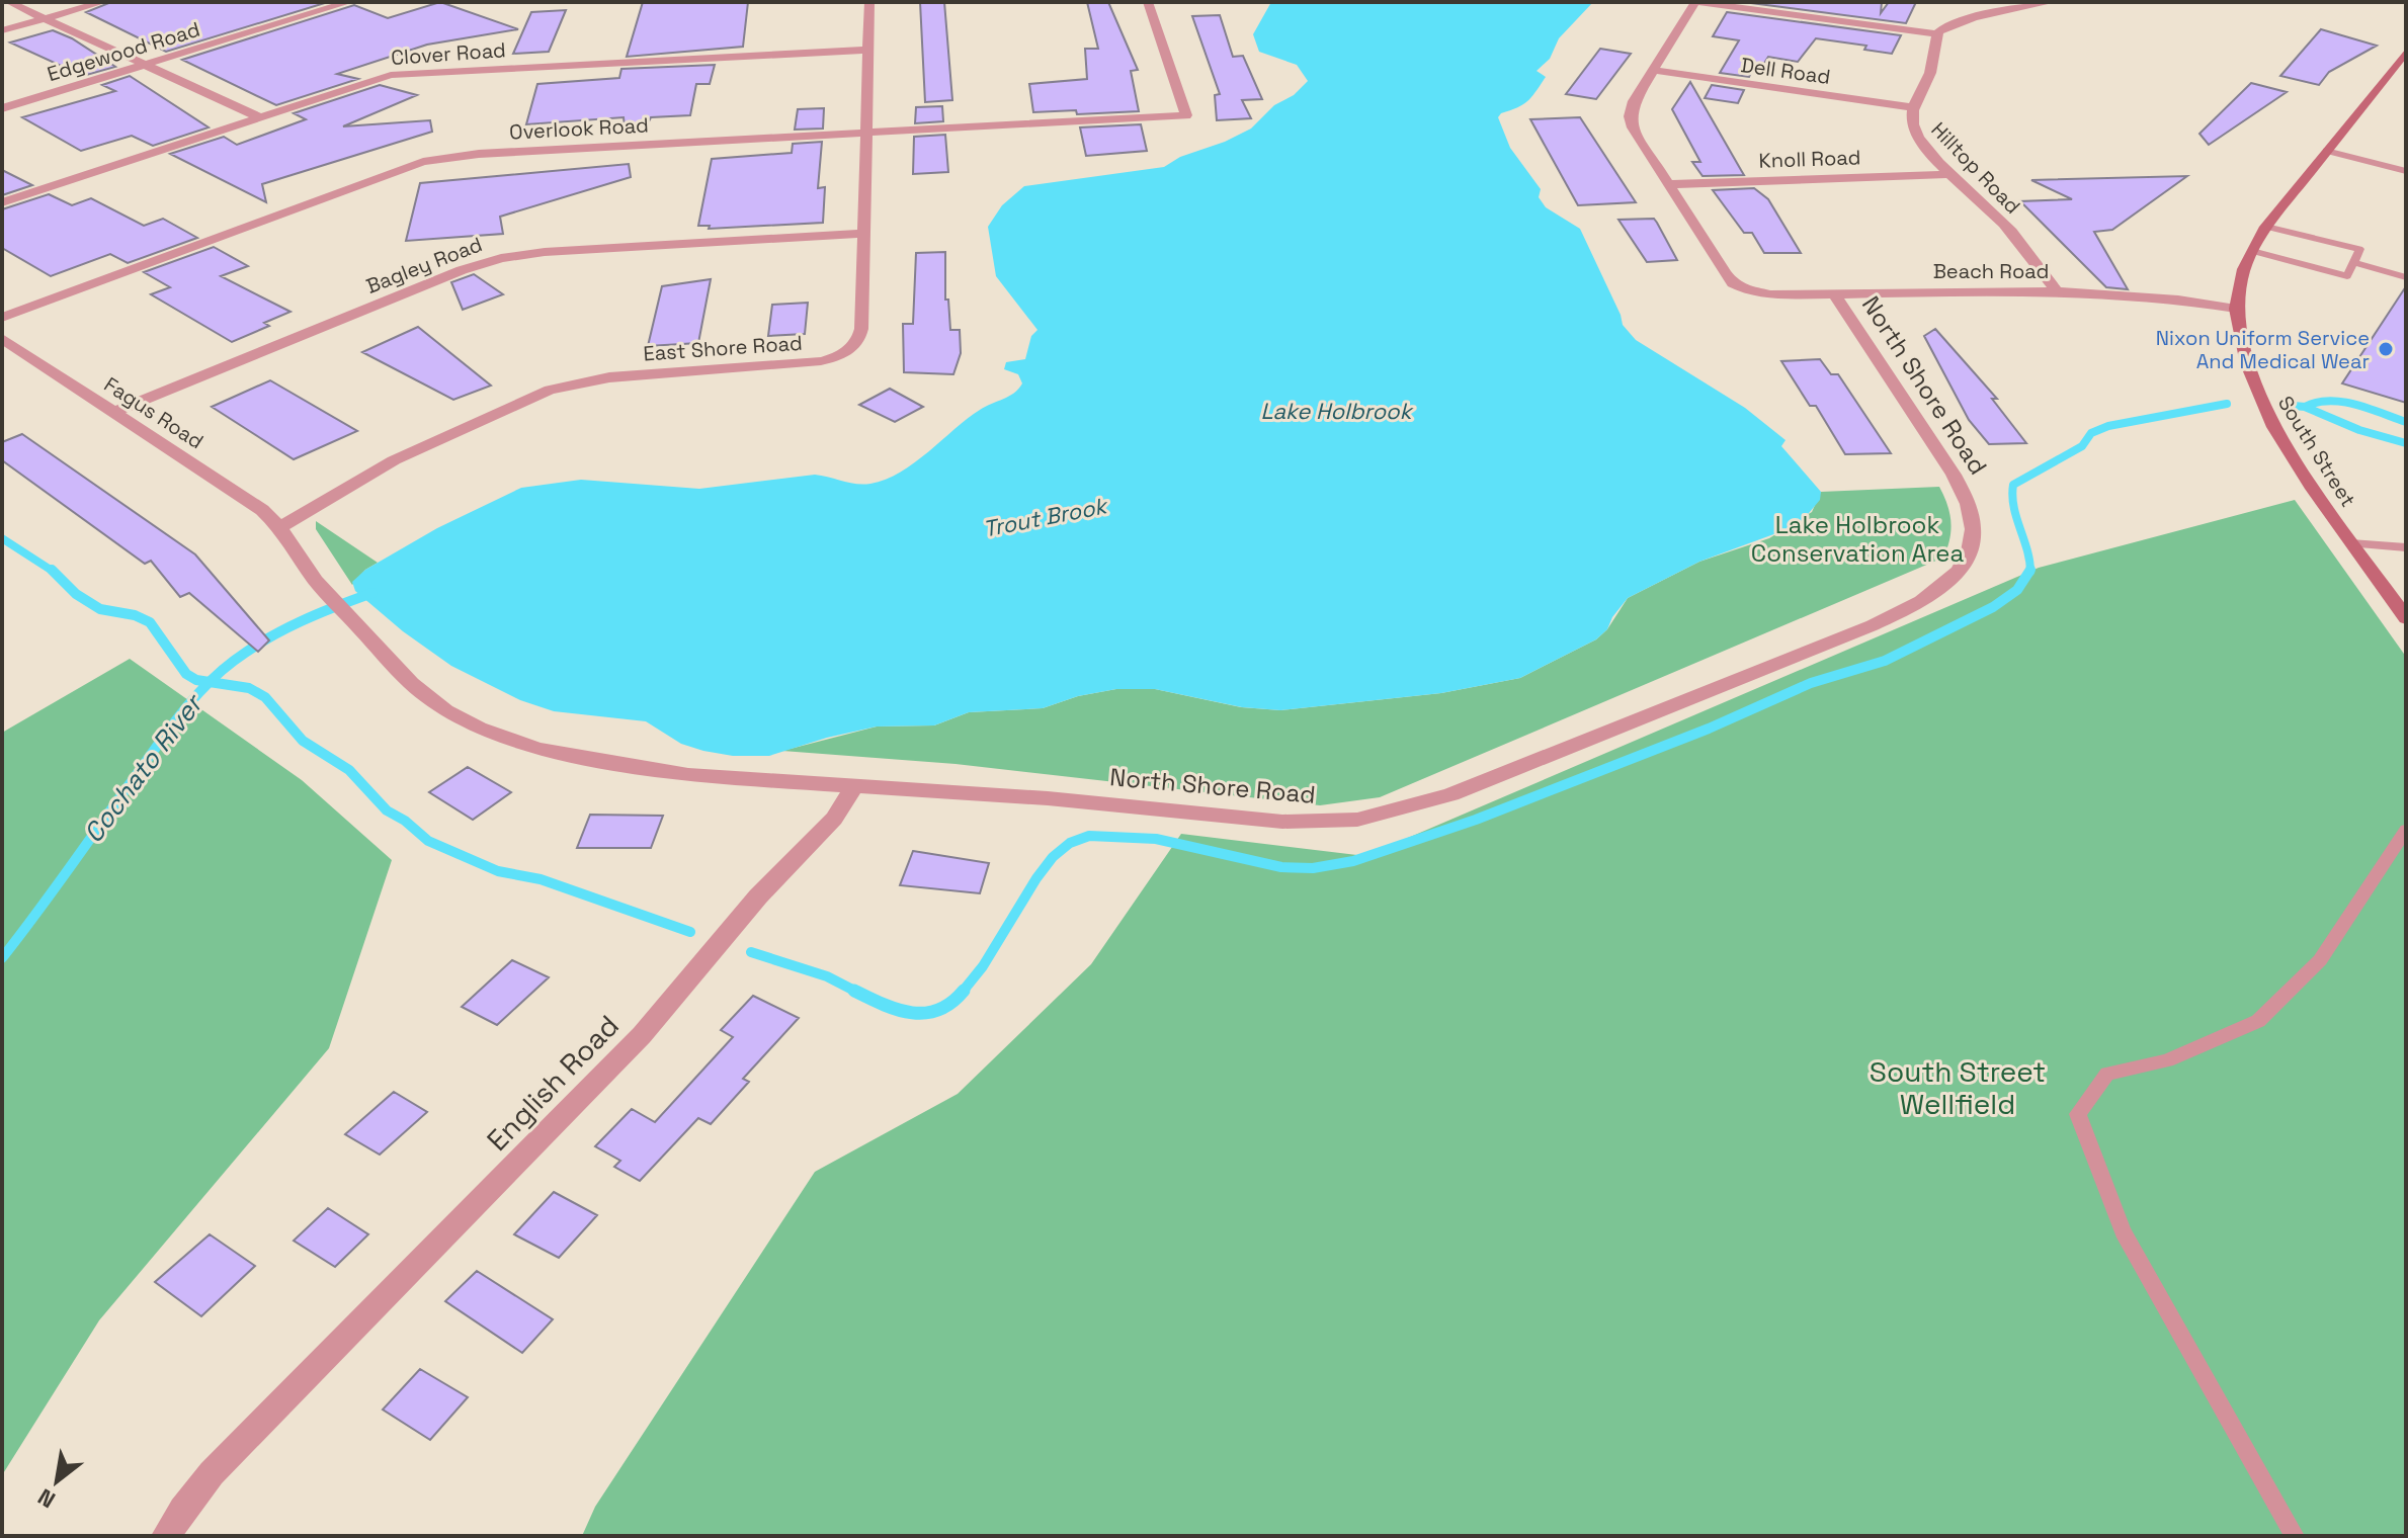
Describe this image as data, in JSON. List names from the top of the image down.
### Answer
{
  "streets": {
    "main road": ["South Street"],
    "street": [
      "Edgewood Road",
      "Clover Road",
      "Dell Road",
      "Overlook Road",
      "Knoll Road",
      "Hilltop Road",
      "Bagley Road",
      "Beach Road",
      "East Shore Road",
      "North Shore Road",
      "Fagus Road",
      "English Road"
    ]
  },
  "crossings": [
    ["Clover Road", "East Shore Road"],
    ["Dell Road", "Hilltop Road"],
    ["Overlook Road", "East Shore Road"],
    ["Knoll Road", "Hilltop Road"],
    ["Knoll Road", "Beach Road"],
    ["Hilltop Road", "Beach Road"],
    ["Bagley Road", "East Shore Road"],
    ["Bagley Road", "Fagus Road"],
    ["Beach Road", "North Shore Road"],
    ["Beach Road", "South Street"],
    ["East Shore Road", "North Shore Road"],
    ["East Shore Road", "Fagus Road"],
    ["North Shore Road", "Fagus Road"],
    ["North Shore Road", "English Road"]
  ],
  "water": ["Lake Holbrook", "Trout Brook", "Cochato River"],
  "parks": ["Lake Holbrook Conservation Area", "South Street Wellfield"],
  "places": ["Nixon Uniform Service And Medical Wear"],
  "north": "bottom left"
}
